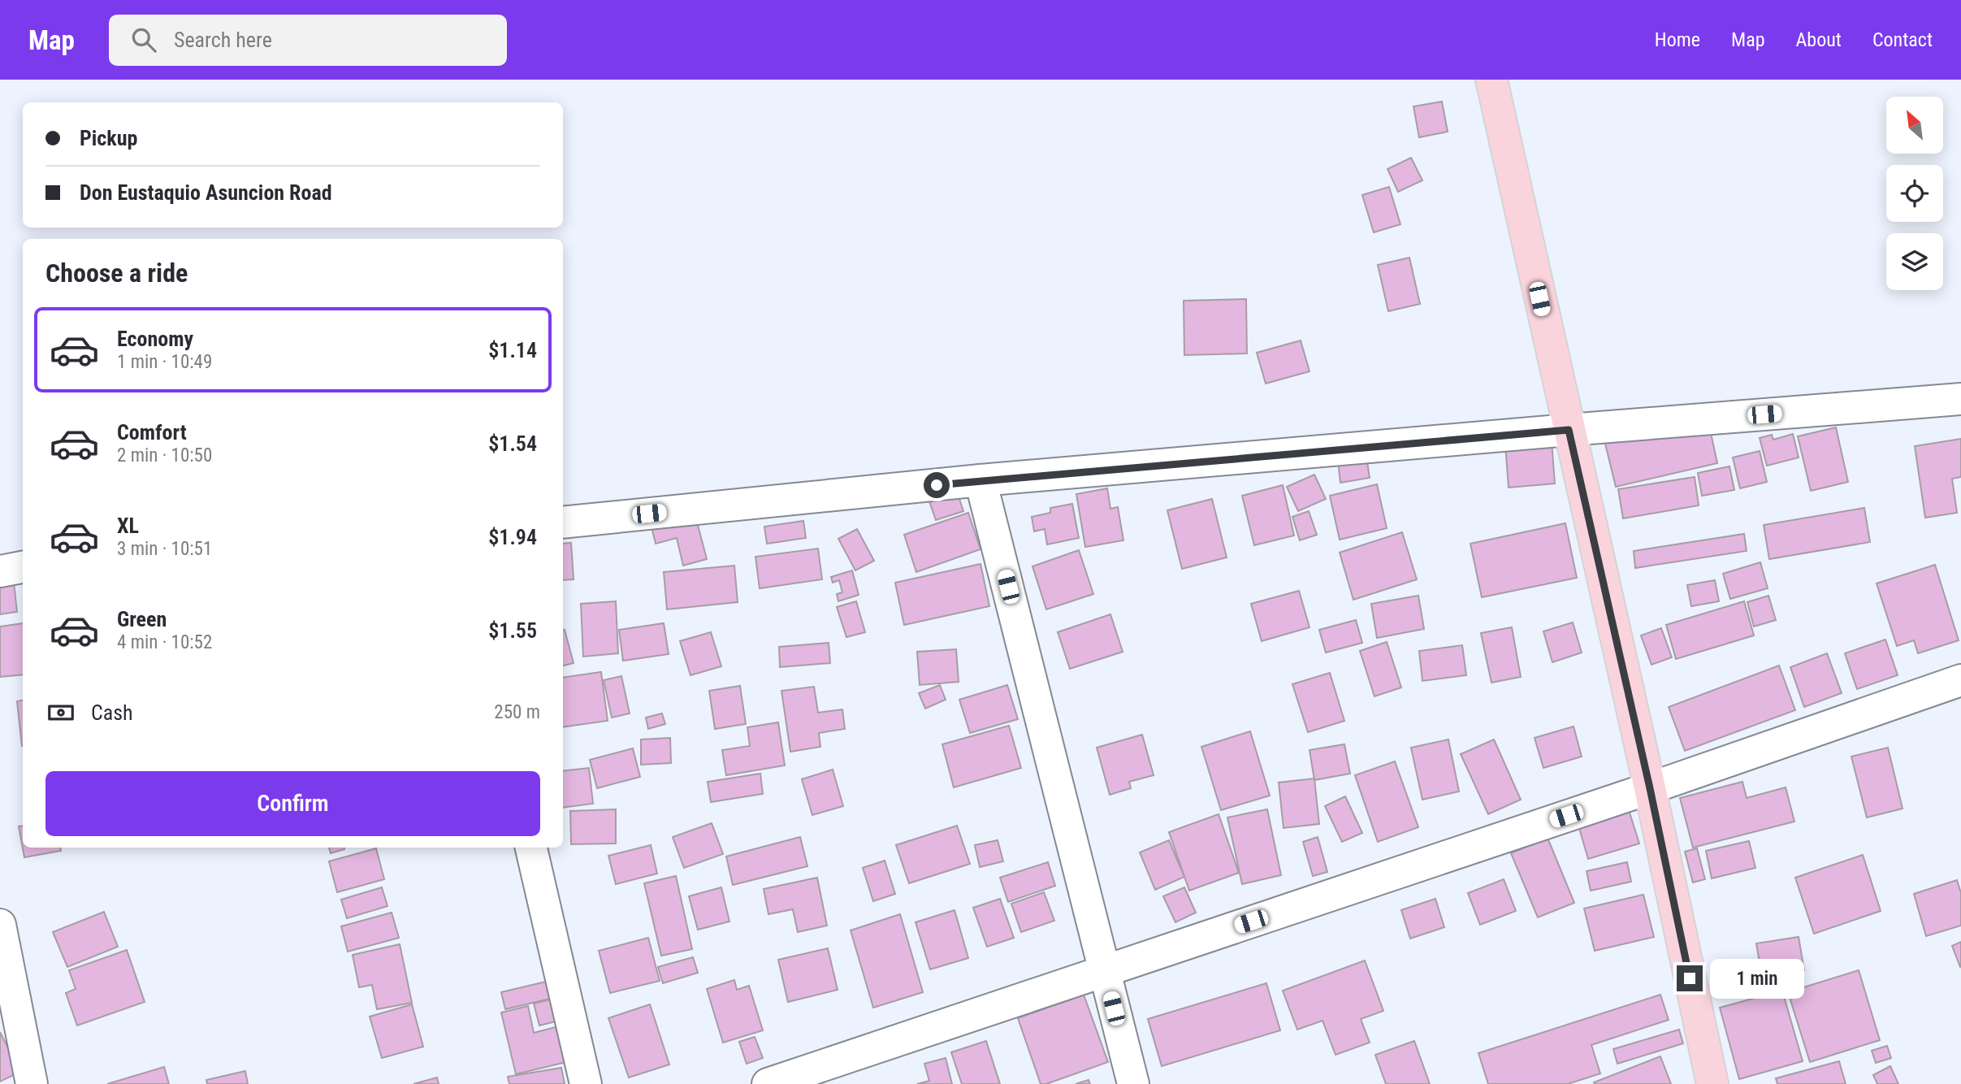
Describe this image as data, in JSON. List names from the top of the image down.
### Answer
{
  "north": "top left",
  "page": {
    "header": "Map",
    "search": "Search here",
    "nav": [
      "Home",
      "Map",
      "About",
      "Contact"
    ],
    "banner": ["Pickup", "Don Eustaquio Asuncion Road"],
    "heading": "Choose a ride",
    "list": [
      {
        "name": "Economy",
        "note": "1 min · 10:49",
        "value": "$1.14"
      },
      {
        "name": "Comfort",
        "note": "2 min · 10:50",
        "value": "$1.54"
      },
      {
        "name": "XL",
        "note": "3 min · 10:51",
        "value": "$1.94"
      },
      {
        "name": "Green",
        "note": "4 min · 10:52",
        "value": "$1.55"
      }
    ],
    "pay": ["Cash", "250 m"],
    "buttons": "Confirm",
    "bubble": "1 min"
  }
}
